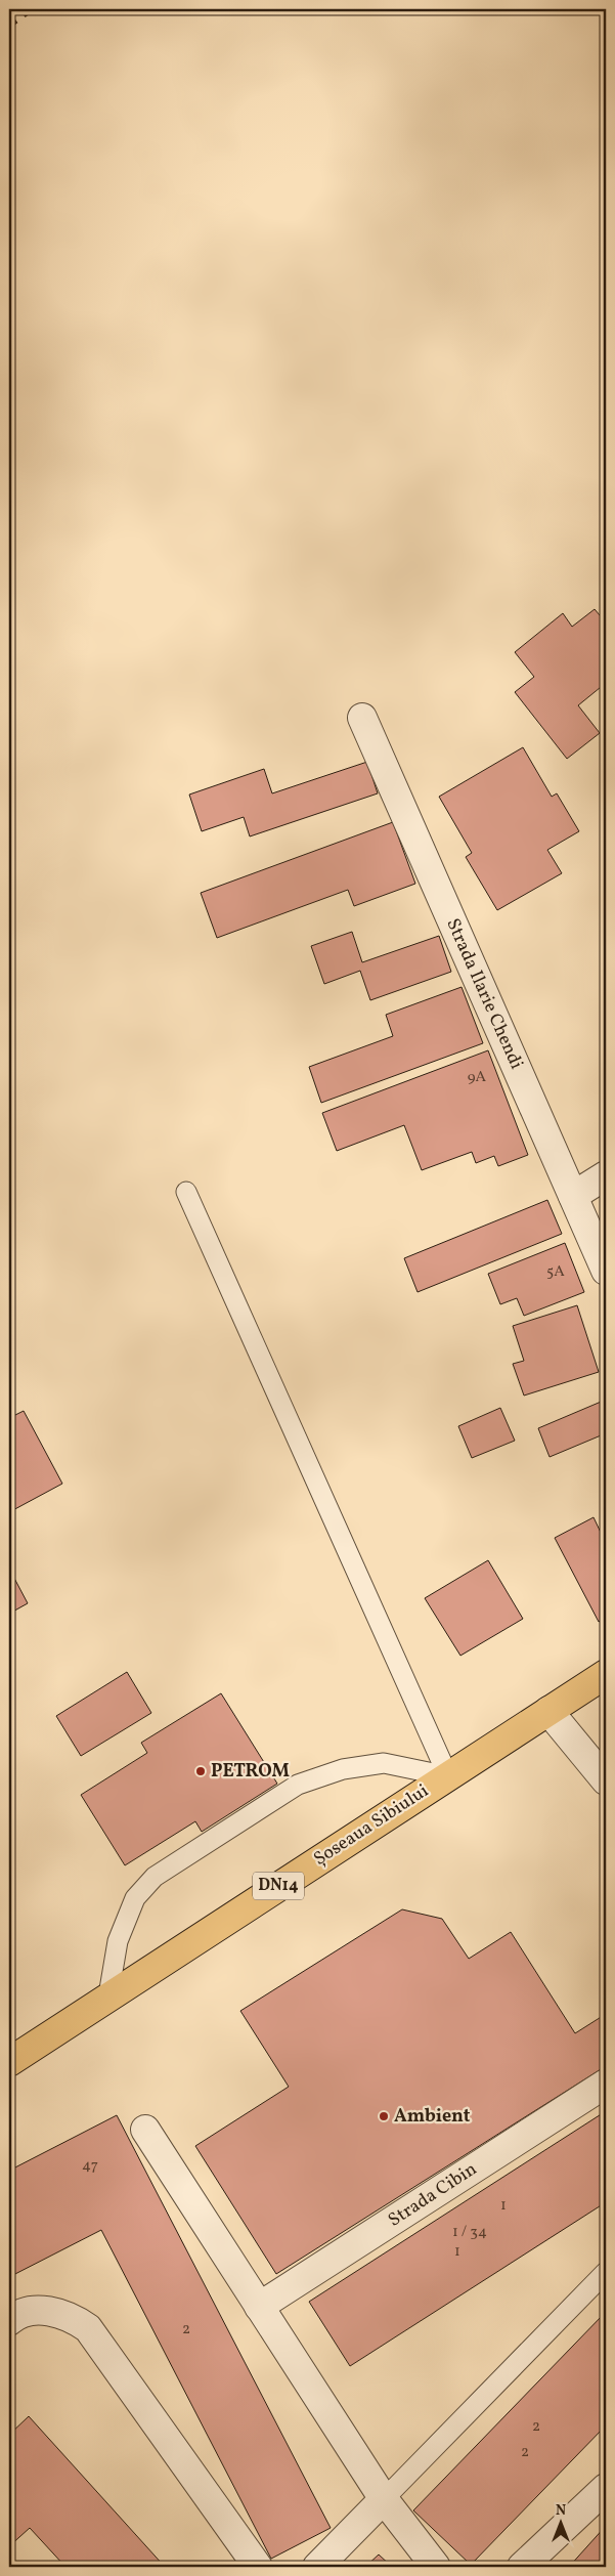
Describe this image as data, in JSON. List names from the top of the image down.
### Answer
{
  "streets": {
    "main road": ["Șoseaua Sibiului", "DN14"],
    "street": ["Strada Ilarie Chendi", "Strada Cibin"]
  },
  "places": ["PETROM", "Ambient"],
  "house_numbers": [
    "9A",
    "5A",
    "47",
    "1",
    "1 / 34",
    "1",
    "2",
    "2",
    "2"
  ],
  "north": "top"
}
